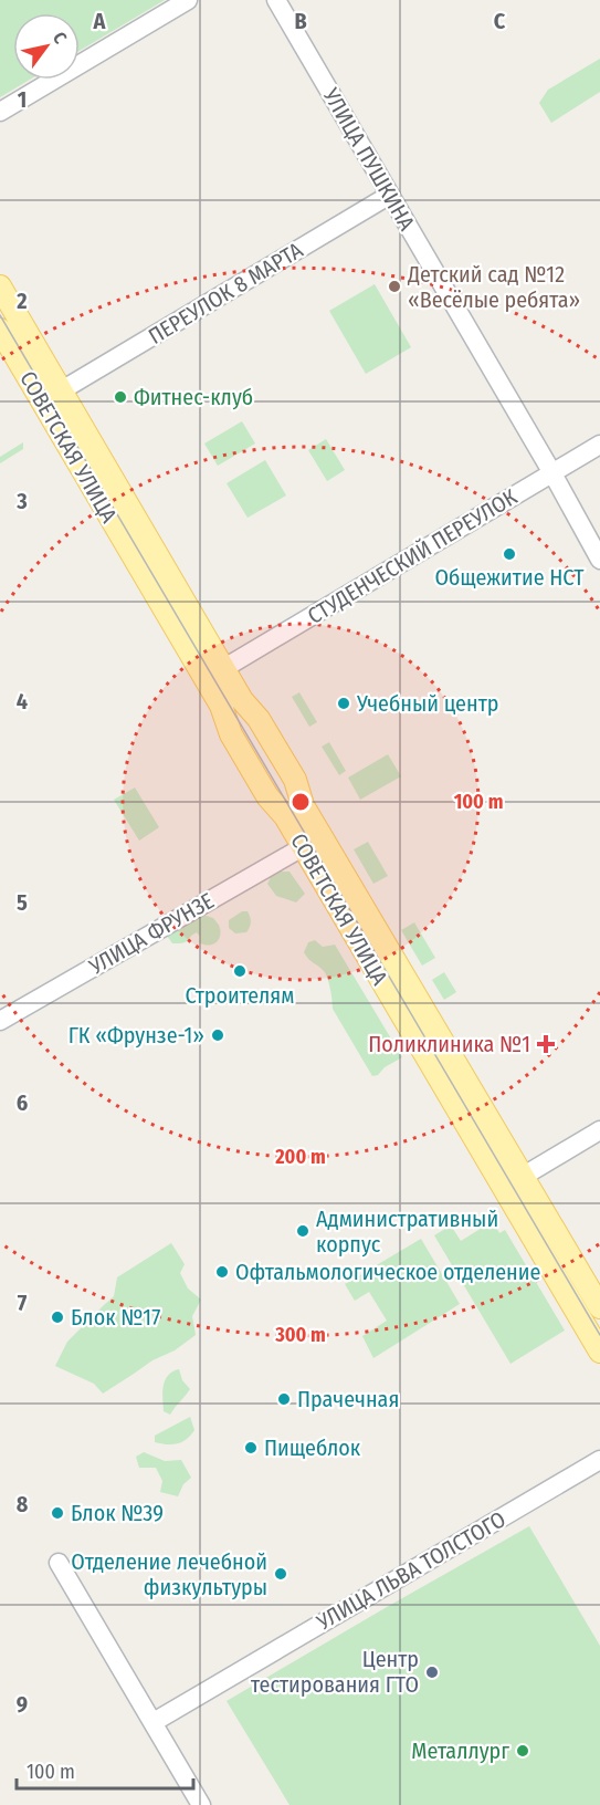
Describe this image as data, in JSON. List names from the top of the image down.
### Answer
{
  "streets": {
    "main road": ["СОВЕТСКАЯ УЛИЦА"],
    "street": [
      "УЛИЦА ПУШКИНА",
      "ПЕРЕУЛОК 8 МАРТА",
      "СТУДЕНЧЕСКИЙ ПЕРЕУЛОК",
      "УЛИЦА ФРУНЗЕ",
      "УЛИЦА ЛЬВА ТОЛСТОГО"
    ]
  },
  "crossings": [
    ["УЛИЦА ПУШКИНА", "ПЕРЕУЛОК 8 МАРТА"],
    ["УЛИЦА ПУШКИНА", "СТУДЕНЧЕСКИЙ ПЕРЕУЛОК"],
    ["ПЕРЕУЛОК 8 МАРТА", "СОВЕТСКАЯ УЛИЦА"],
    ["СОВЕТСКАЯ УЛИЦА", "СТУДЕНЧЕСКИЙ ПЕРЕУЛОК"],
    ["СОВЕТСКАЯ УЛИЦА", "УЛИЦА ФРУНЗЕ"]
  ],
  "places": {
    "other": [
      "Детский сад №12 «Весёлые ребята»",
      "Фитнес-клуб",
      "Общежитие НСТ",
      "Учебный центр",
      "Строителям",
      "ГК «Фрунзе-1»",
      "Административный корпус",
      "Офтальмологическое отделение",
      "Блок №17",
      "Прачечная",
      "Пищеблок",
      "Блок №39",
      "Отделение лечебной физкультуры",
      "Центр тестирования ГТО",
      "Металлург"
    ],
    "health": ["Поликлиника №1"]
  },
  "scale_bar": "100 m",
  "north": "top right",
  "grid": {
    "columns": ["A", "B", "C"],
    "rows": [
      "1",
      "2",
      "3",
      "4",
      "5",
      "6",
      "7",
      "8",
      "9"
    ]
  },
  "rings": ["100 m", "200 m", "300 m"]
}
